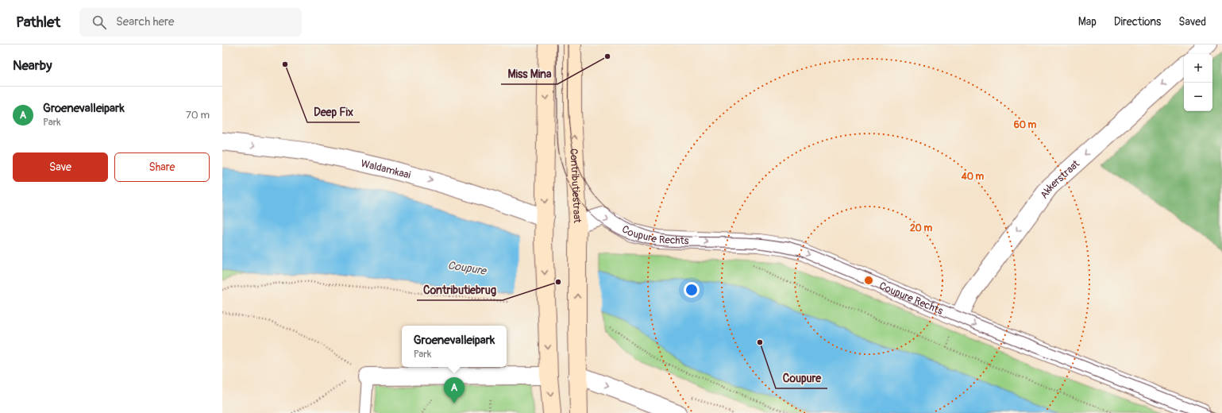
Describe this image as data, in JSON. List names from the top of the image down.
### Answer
{
  "streets": {
    "main road": ["Contributiestraat"],
    "street": ["Waldamkaai", "Akkerstraat", "Coupure Rechts"]
  },
  "crossings": [
    ["Akkerstraat", "Coupure Rechts"],
    ["Contributiestraat", "Coupure Rechts"]
  ],
  "one_way": ["Waldamkaai", "Akkerstraat", "Coupure Rechts"],
  "water": ["Coupure"],
  "places": [
    "Miss Mina",
    "Deep Fix",
    "Contributiebrug",
    "Coupure"
  ],
  "page": {
    "header": "Pathlet",
    "search": "Search here",
    "nav": ["Map", "Directions", "Saved"],
    "heading": "Nearby",
    "map_buttons": ["+", "−"],
    "list": [
      {
        "mark": "A",
        "name": "Groenevalleipark",
        "note": "Park",
        "value": "70 m"
      }
    ],
    "buttons": ["Save", "Share"],
    "popup": ["Groenevalleipark", "Park"],
    "pins": "A"
  },
  "rings": ["60 m", "40 m", "20 m"]
}
